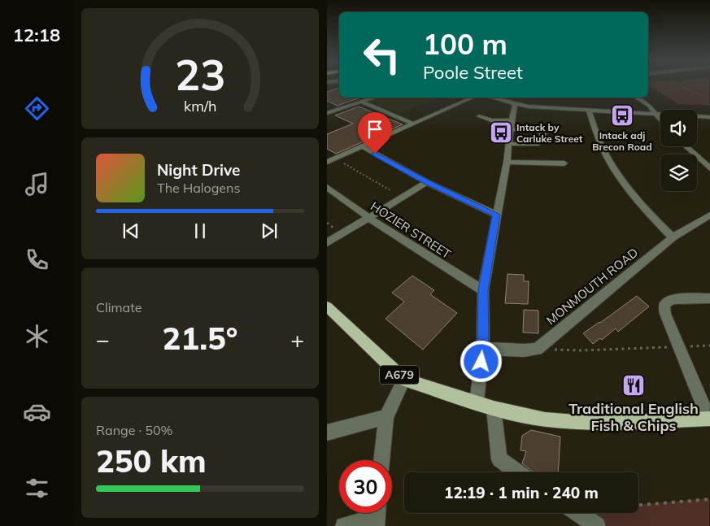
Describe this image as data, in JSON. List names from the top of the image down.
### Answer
{
  "streets": {
    "main road": ["A679"],
    "street": ["HOZIER STREET", "MONMOUTH ROAD"]
  },
  "places": {
    "bus stop": ["Intack adj Brecon Road", "Intack by Carluke Street"],
    "restaurant": ["Traditional English Fish & Chips"]
  },
  "page": {
    "tabs": "12:18",
    "turn": ["100 m", "Poole Street"],
    "song": ["Night Drive", "The Halogens"],
    "tile": [
      "Climate",
      ["Range · 50%", "250 km"]
    ],
    "heat": ["−", "21.5°", "+"],
    "limit": "30",
    "trip": "12:19 · 1 min · 240 m",
    "gauge": ["23", "km/h"]
  }
}
